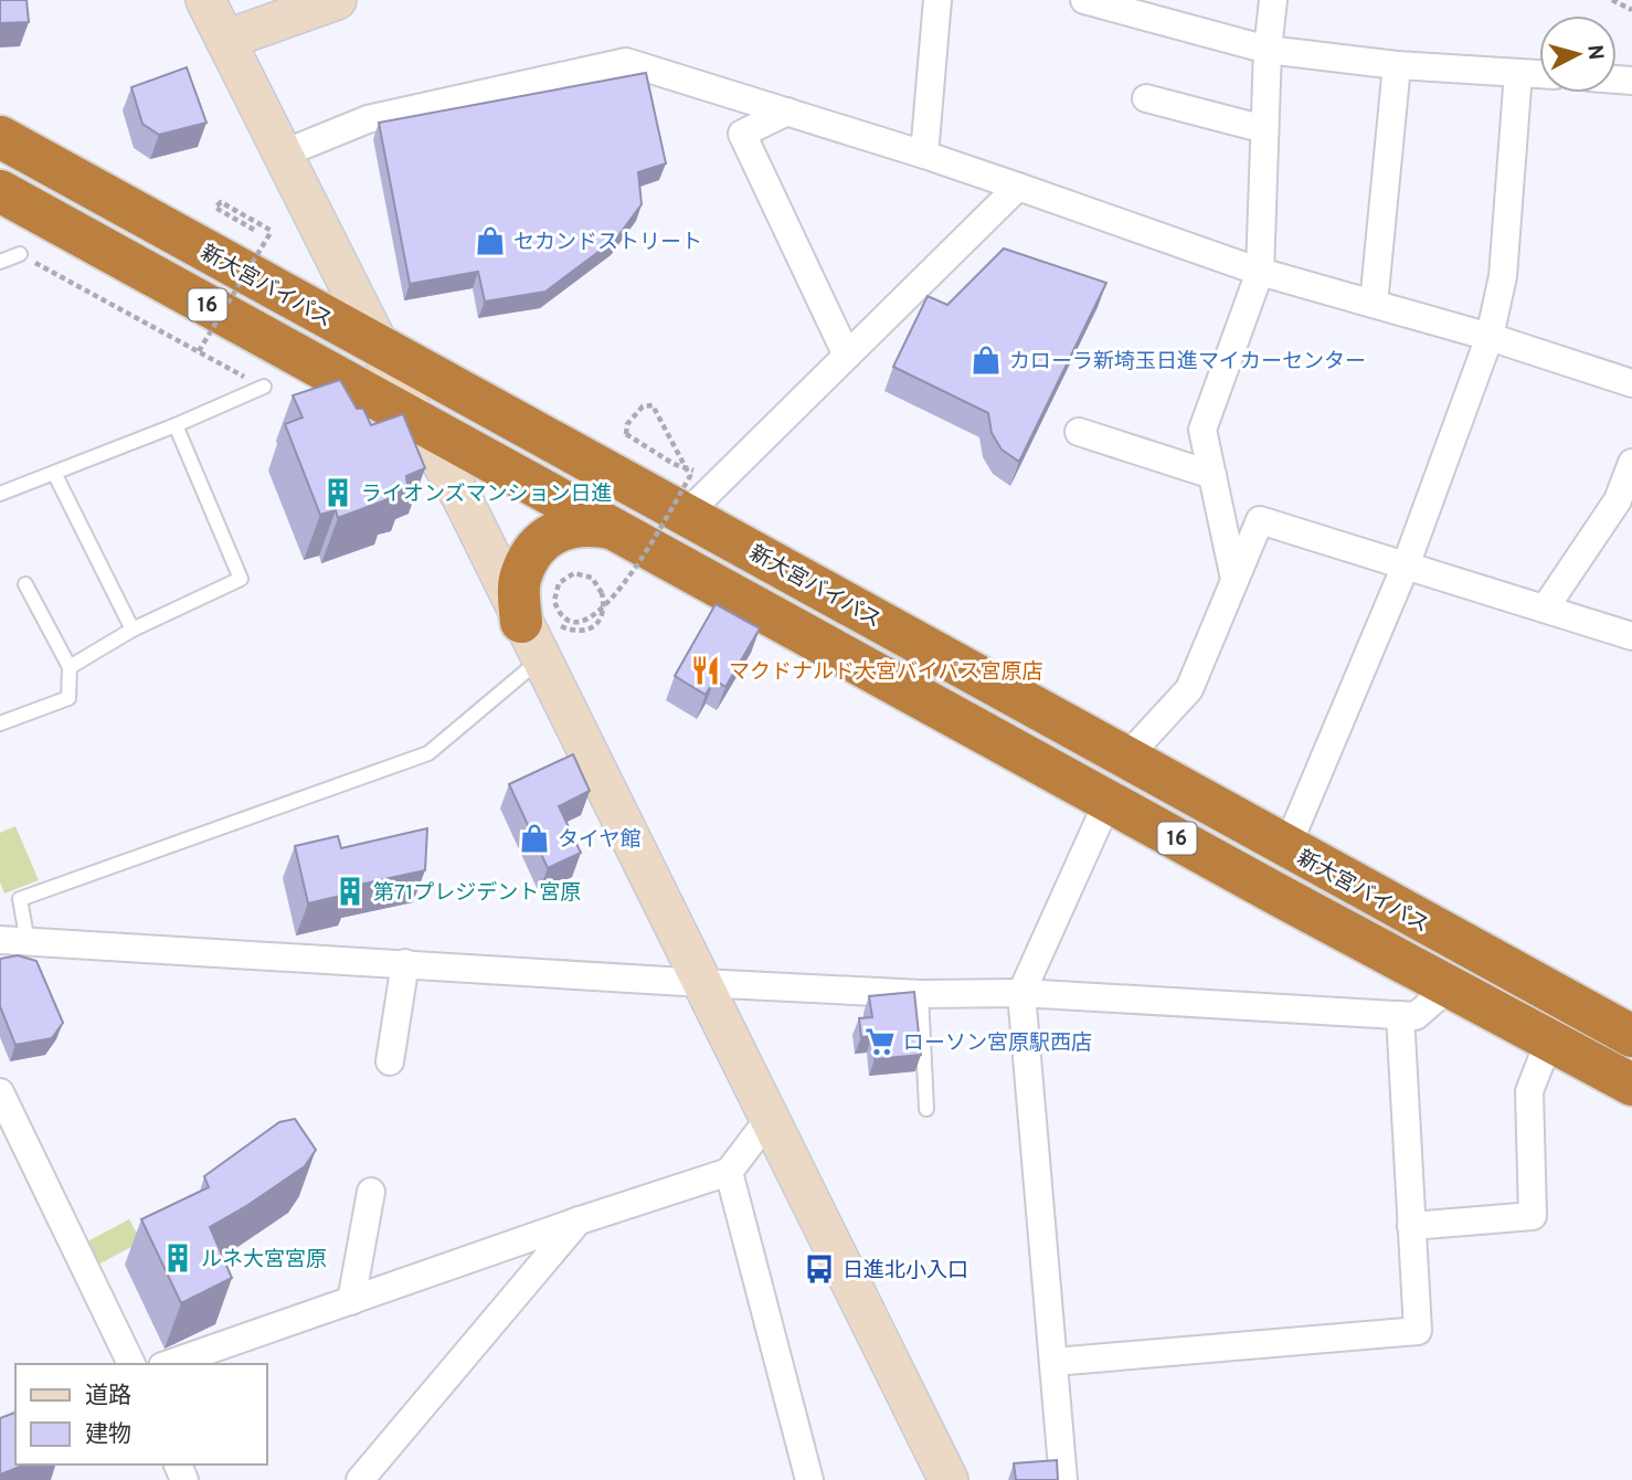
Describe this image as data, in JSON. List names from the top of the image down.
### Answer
{
  "streets": {
    "highway": ["新大宮バイパス", "16"]
  },
  "places": {
    "shop": ["セカンドストリート", "カローラ新埼玉日進マイカーセンター", "タイヤ館"],
    "building": ["ライオンズマンション日進", "第71プレジデント宮原", "ルネ大宮宮原"],
    "restaurant": ["マクドナルド大宮バイパス宮原店"],
    "supermarket": ["ローソン宮原駅西店"],
    "bus stop": ["日進北小入口"]
  },
  "legend": ["道路", "建物"],
  "north": "right"
}
